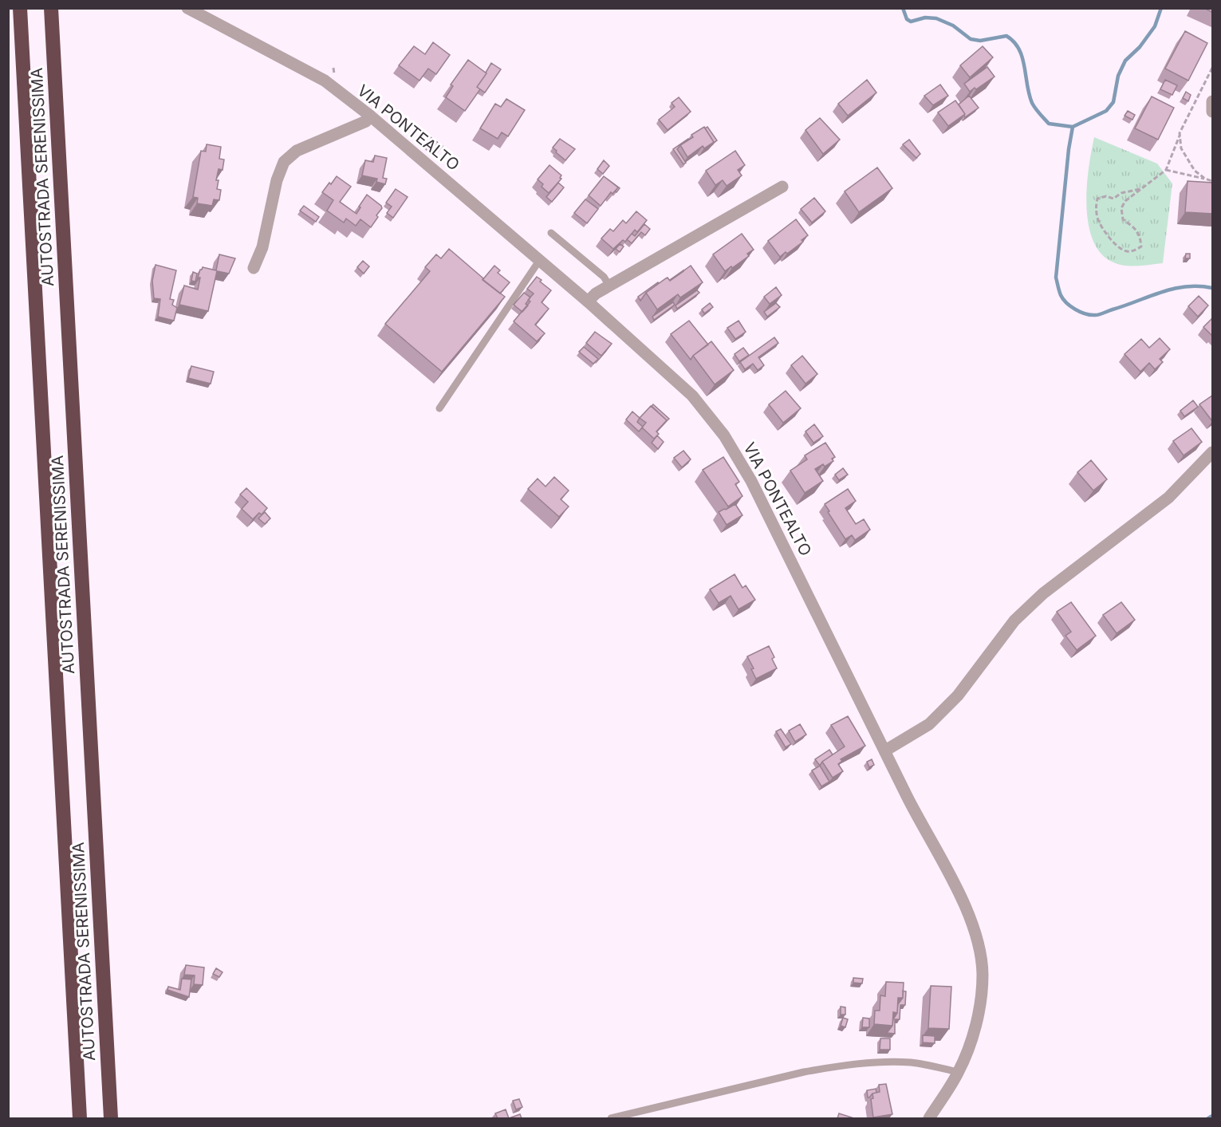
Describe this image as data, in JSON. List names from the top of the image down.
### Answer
{
  "streets": {
    "highway": ["AUTOSTRADA SERENISSIMA"],
    "street": ["VIA PONTEALTO"]
  }
}
